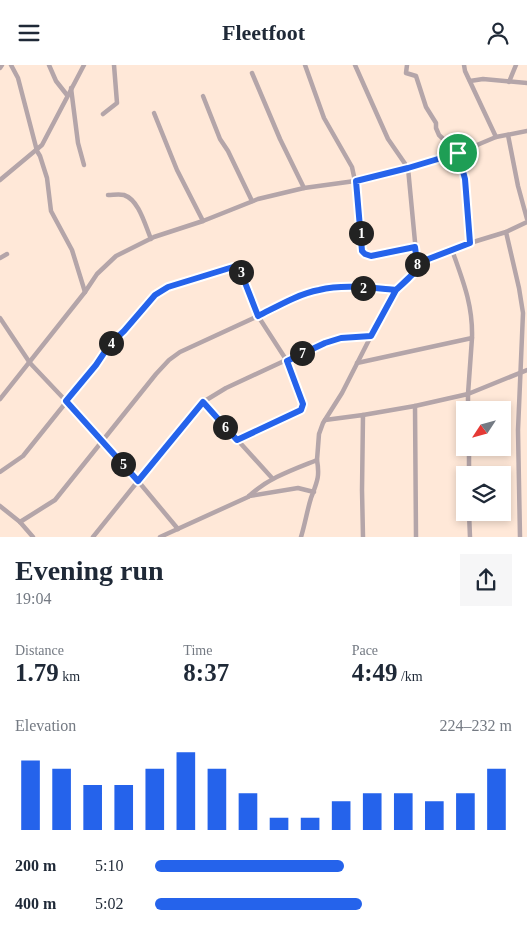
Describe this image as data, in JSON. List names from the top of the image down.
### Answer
{
  "north": "bottom left",
  "page": {
    "header": "Fleetfoot",
    "pins": [
      "1",
      "8",
      "3",
      "2",
      "4",
      "7",
      "6",
      "5"
    ],
    "heading": ["Evening run", "19:04"],
    "stats": [
      ["Distance", "1.79 km"],
      ["Time", "8:37"],
      ["Pace", "4:49 /km"]
    ],
    "chart": ["Elevation", "224–232 m"],
    "list": [
      {
        "name": "200 m",
        "note": "5:10"
      },
      {
        "name": "400 m",
        "note": "5:02"
      }
    ]
  }
}
